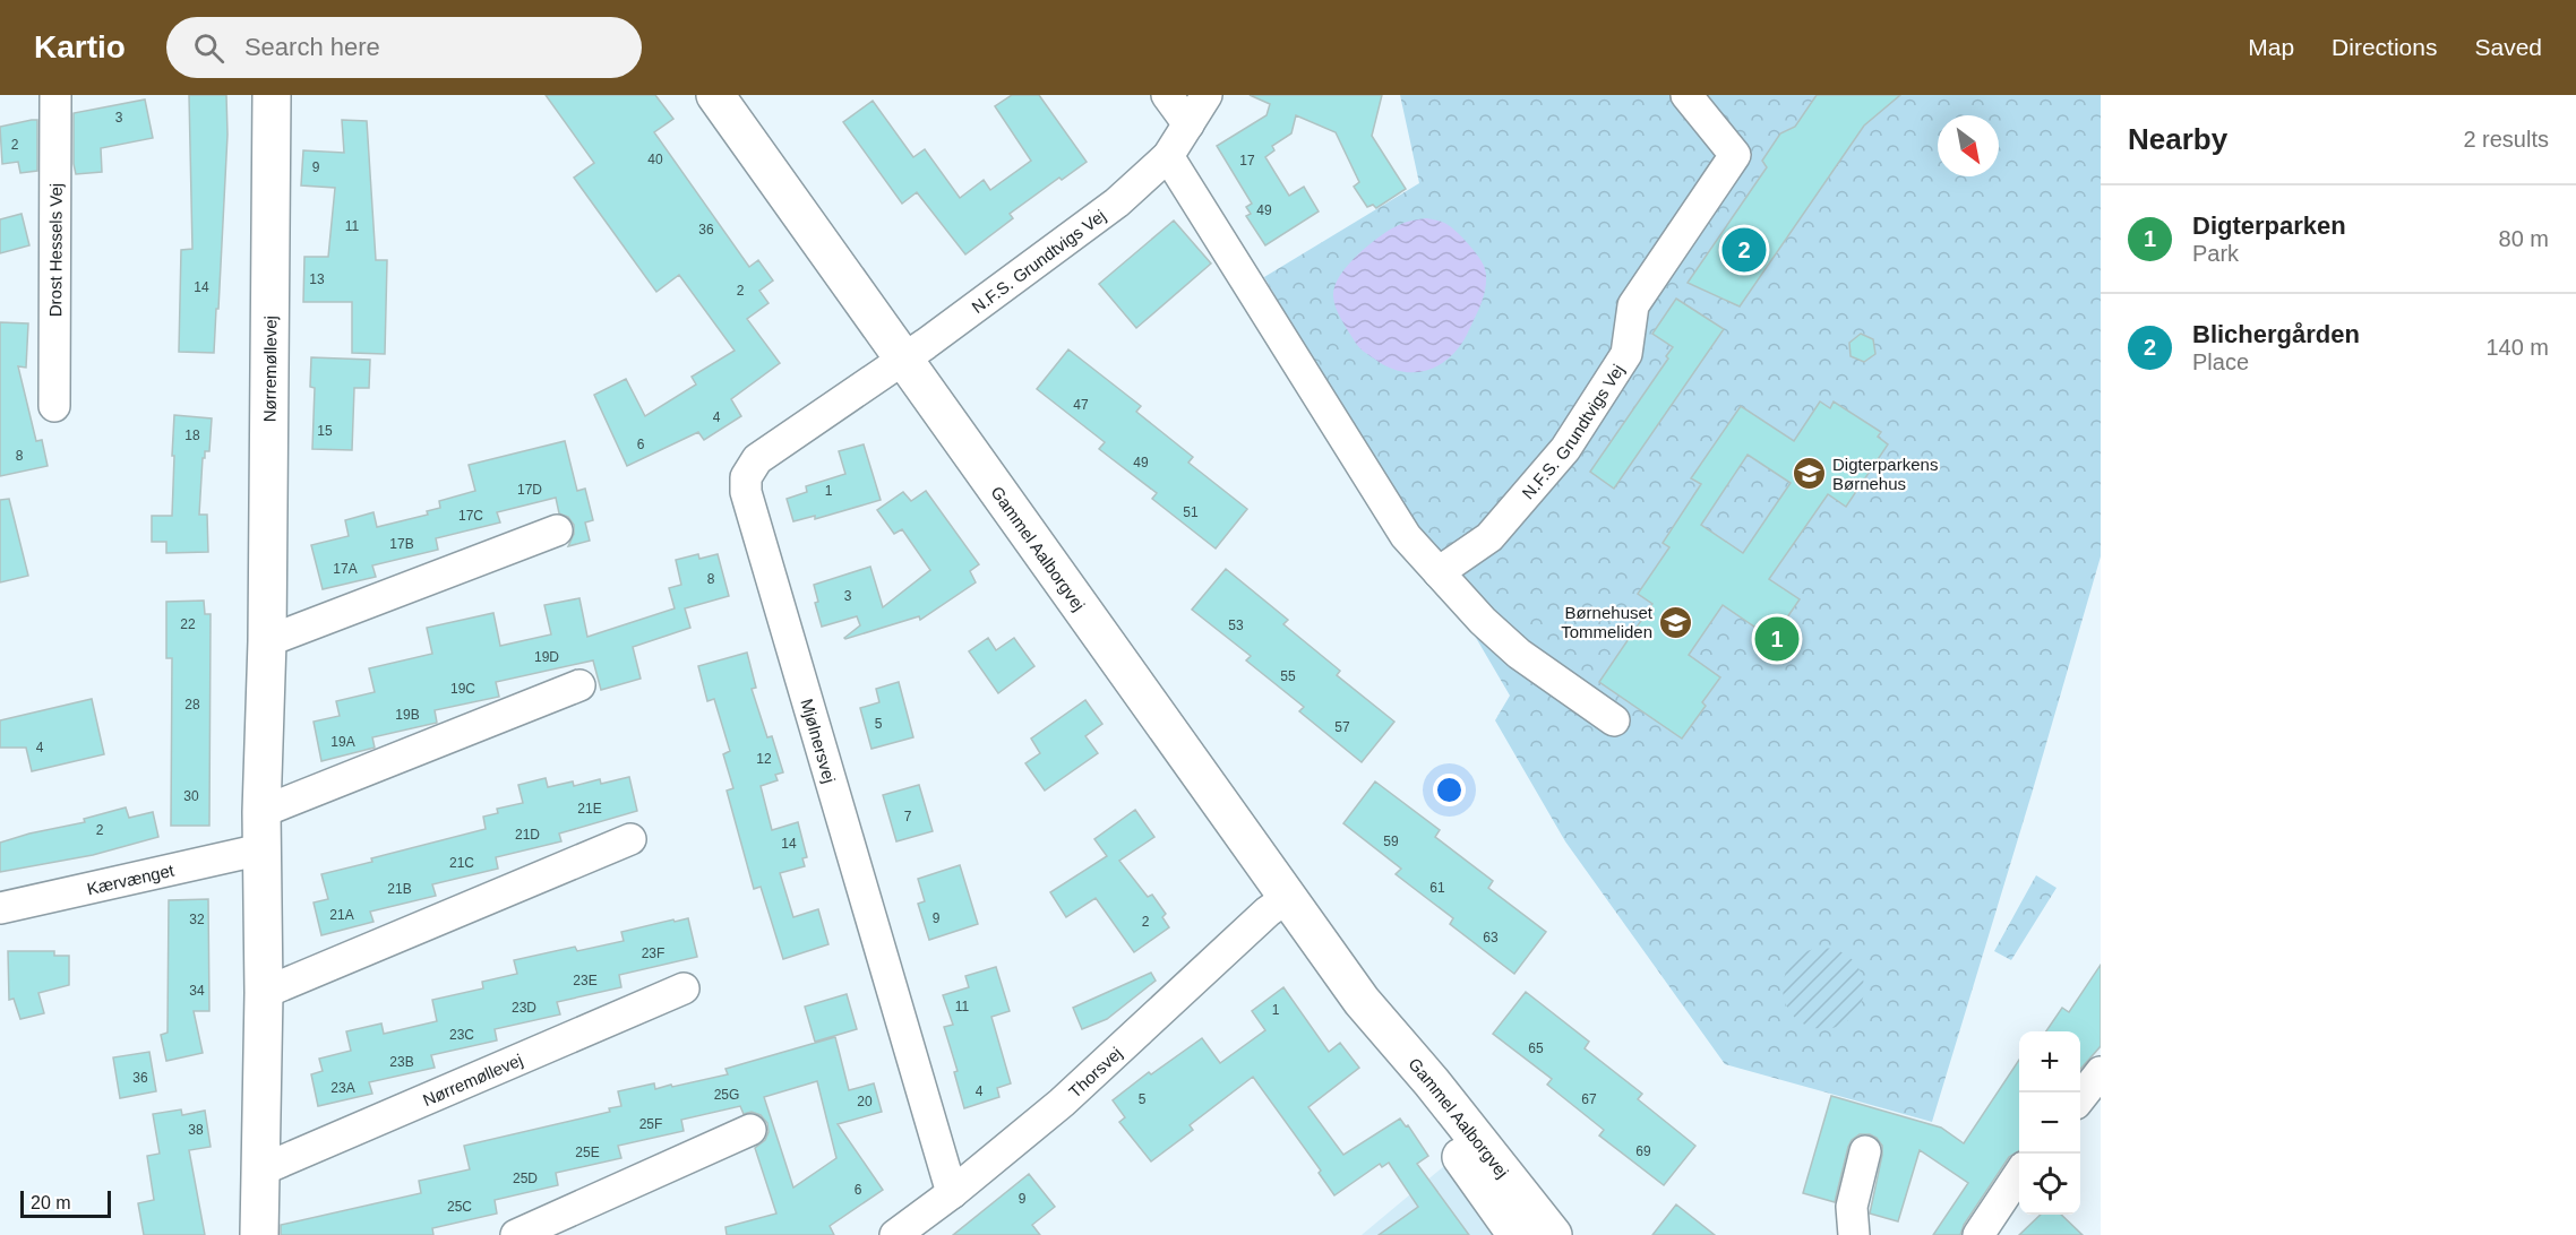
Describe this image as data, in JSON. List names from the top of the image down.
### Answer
{
  "streets": {
    "street": [
      "Drost Hessels Vej",
      "N.F.S. Grundtvigs Vej",
      "Nørremøllevej",
      "Gammel Aalborgvej",
      "Mjølnersvej",
      "Kærvænget",
      "Thorsvej"
    ]
  },
  "crossings": [
    ["N.F.S. Grundtvigs Vej", "Gammel Aalborgvej"],
    ["N.F.S. Grundtvigs Vej", "Mjølnersvej"],
    ["Nørremøllevej", "Kærvænget"],
    ["Gammel Aalborgvej", "Mjølnersvej"],
    ["Gammel Aalborgvej", "Thorsvej"],
    ["Mjølnersvej", "Thorsvej"]
  ],
  "places": {
    "school or university": ["Digterparkens Børnehus", "Børnehuset Tommeliden"]
  },
  "house_numbers": [
    "3",
    "2",
    "40",
    "17",
    "9",
    "49",
    "11",
    "36",
    "13",
    "14",
    "2",
    "47",
    "4",
    "15",
    "18",
    "6",
    "8",
    "49",
    "17D",
    "1",
    "51",
    "17C",
    "17B",
    "17A",
    "8",
    "3",
    "22",
    "53",
    "19D",
    "55",
    "19C",
    "28",
    "19B",
    "5",
    "57",
    "19A",
    "4",
    "12",
    "30",
    "21E",
    "7",
    "2",
    "21D",
    "59",
    "14",
    "21C",
    "61",
    "21B",
    "21A",
    "9",
    "32",
    "2",
    "63",
    "23F",
    "23E",
    "34",
    "11",
    "23D",
    "1",
    "23C",
    "65",
    "23B",
    "36",
    "23A",
    "4",
    "25G",
    "5",
    "67",
    "20",
    "25F",
    "38",
    "69",
    "25E",
    "25D",
    "6",
    "9",
    "25C"
  ],
  "scale_bar": "20 m",
  "north": "bottom right",
  "page": {
    "header": "Kartio",
    "search": "Search here",
    "nav": ["Map", "Directions", "Saved"],
    "heading": ["Nearby", "2 results"],
    "list": [
      {
        "mark": "1",
        "name": "Digterparken",
        "note": "Park",
        "value": "80 m"
      },
      {
        "mark": "2",
        "name": "Blichergården",
        "note": "Place",
        "value": "140 m"
      }
    ],
    "pins": ["2", "1"],
    "map_buttons": ["+", "−"],
    "scale": "20 m"
  }
}
